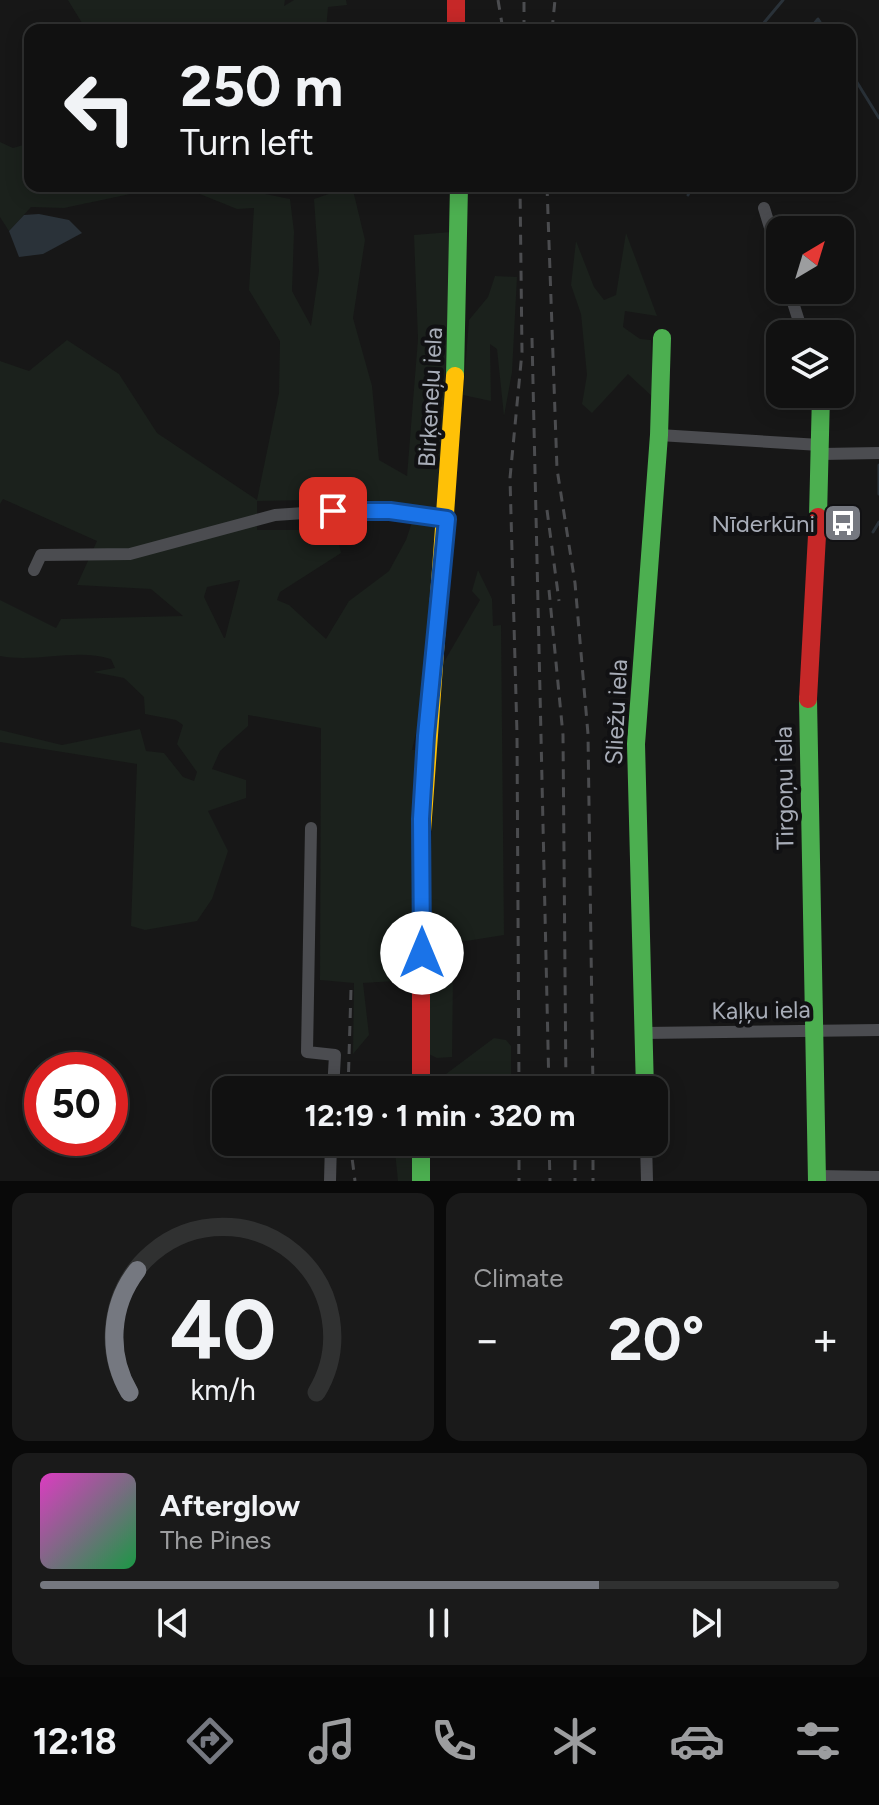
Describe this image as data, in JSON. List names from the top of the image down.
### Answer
{
  "streets": {
    "street": [
      "Birķeneļu iela",
      "Sliežu iela",
      "Tirgoņu iela",
      "Kaļķu iela"
    ]
  },
  "crossings": [
    ["Sliežu iela", "Kaļķu iela"],
    ["Tirgoņu iela", "Kaļķu iela"]
  ],
  "places": {
    "bus stop": ["Nīderkūni"]
  },
  "north": "top right",
  "page": {
    "turn": ["250 m", "Turn left"],
    "limit": "50",
    "trip": "12:19 · 1 min · 320 m",
    "tile": "Climate",
    "heat": ["−", "20°", "+"],
    "song": ["Afterglow", "The Pines"],
    "tabs": "12:18",
    "gauge": ["40", "km/h"]
  }
}
